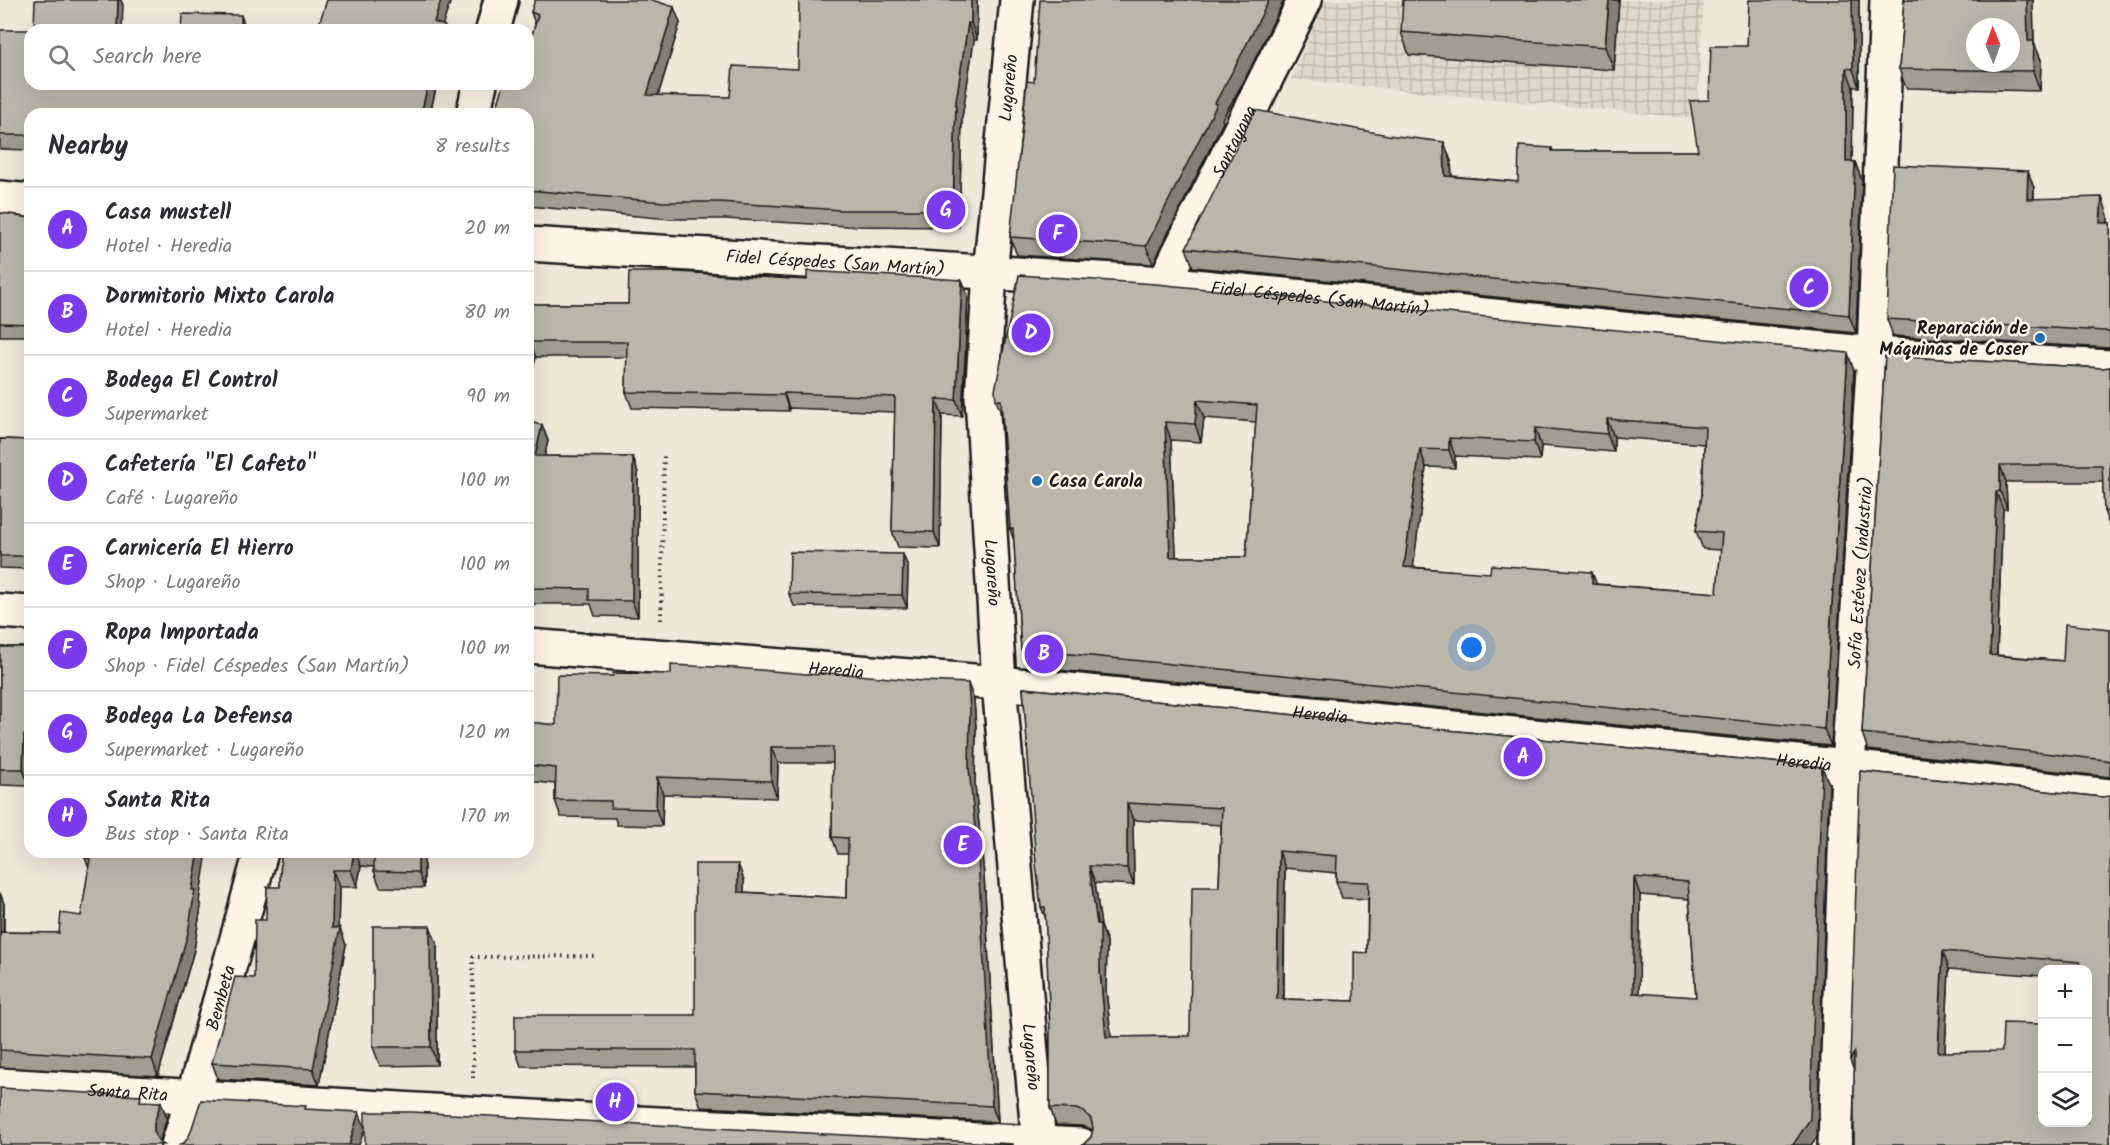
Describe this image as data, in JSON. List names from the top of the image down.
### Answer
{
  "streets": {
    "street": [
      "Lugareño",
      "Santayana",
      "Fidel Céspedes (San Martín)",
      "Sofía Estévez (Industria)",
      "Heredia",
      "Bembeta",
      "Santa Rita"
    ]
  },
  "crossings": [
    ["Lugareño", "Fidel Céspedes (San Martín)"],
    ["Lugareño", "Heredia"],
    ["Lugareño", "Santa Rita"],
    ["Santayana", "Fidel Céspedes (San Martín)"],
    ["Fidel Céspedes (San Martín)", "Sofía Estévez (Industria)"],
    ["Sofía Estévez (Industria)", "Heredia"],
    ["Bembeta", "Santa Rita"]
  ],
  "places": ["Reparación de Máquinas de Coser", "Casa Carola"],
  "north": "top",
  "page": {
    "search": "Search here",
    "heading": ["Nearby", "8 results"],
    "list": [
      {
        "mark": "A",
        "name": "Casa mustell",
        "note": "Hotel · Heredia",
        "value": "20 m"
      },
      {
        "mark": "B",
        "name": "Dormitorio Mixto Carola",
        "note": "Hotel · Heredia",
        "value": "80 m"
      },
      {
        "mark": "C",
        "name": "Bodega El Control",
        "note": "Supermarket",
        "value": "90 m"
      },
      {
        "mark": "D",
        "name": "Cafetería \"El Cafeto\"",
        "note": "Café · Lugareño",
        "value": "100 m"
      },
      {
        "mark": "E",
        "name": "Carnicería El Hierro",
        "note": "Shop · Lugareño",
        "value": "100 m"
      },
      {
        "mark": "F",
        "name": "Ropa Importada",
        "note": "Shop · Fidel Céspedes (San Martín)",
        "value": "100 m"
      },
      {
        "mark": "G",
        "name": "Bodega La Defensa",
        "note": "Supermarket · Lugareño",
        "value": "120 m"
      },
      {
        "mark": "H",
        "name": "Santa Rita",
        "note": "Bus stop · Santa Rita",
        "value": "170 m"
      }
    ],
    "pins": [
      "G",
      "F",
      "C",
      "D",
      "B",
      "A",
      "E",
      "H"
    ],
    "map_buttons": ["+", "−"]
  }
}
